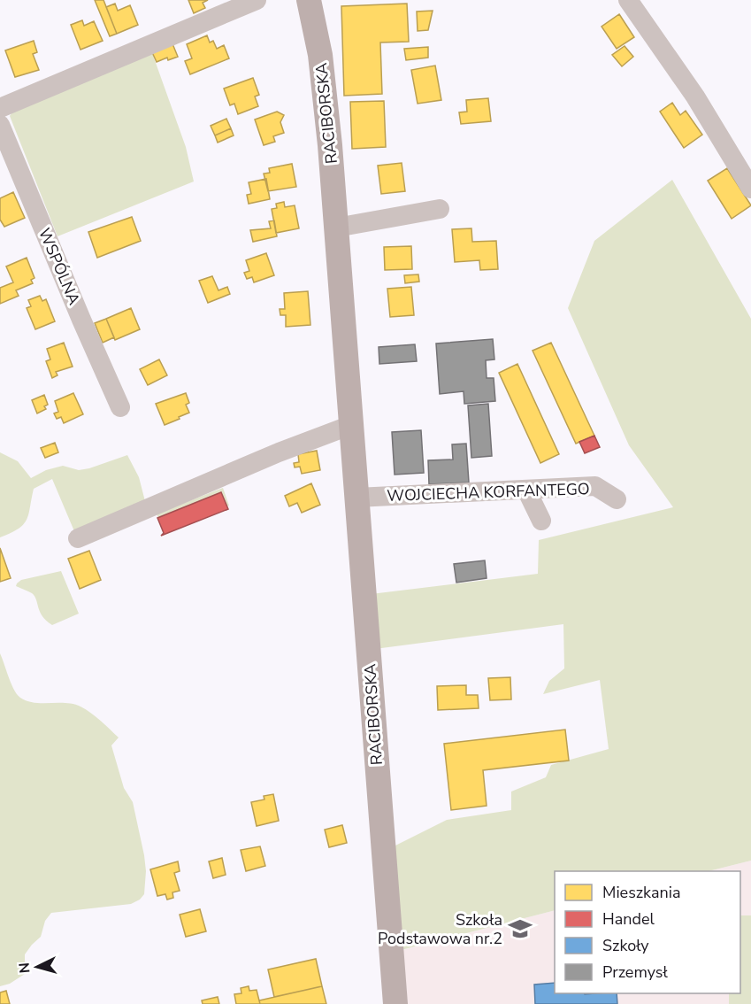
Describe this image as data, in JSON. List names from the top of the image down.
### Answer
{
  "streets": {
    "main road": ["RACIBORSKA"],
    "street": ["WSPÓLNA", "WOJCIECHA KORFANTEGO"]
  },
  "crossings": [
    ["RACIBORSKA", "WOJCIECHA KORFANTEGO"]
  ],
  "places": {
    "school or university": ["Szkoła Podstawowa nr.2"]
  },
  "legend": [
    "Mieszkania",
    "Handel",
    "Szkoły",
    "Przemysł"
  ],
  "north": "left"
}
